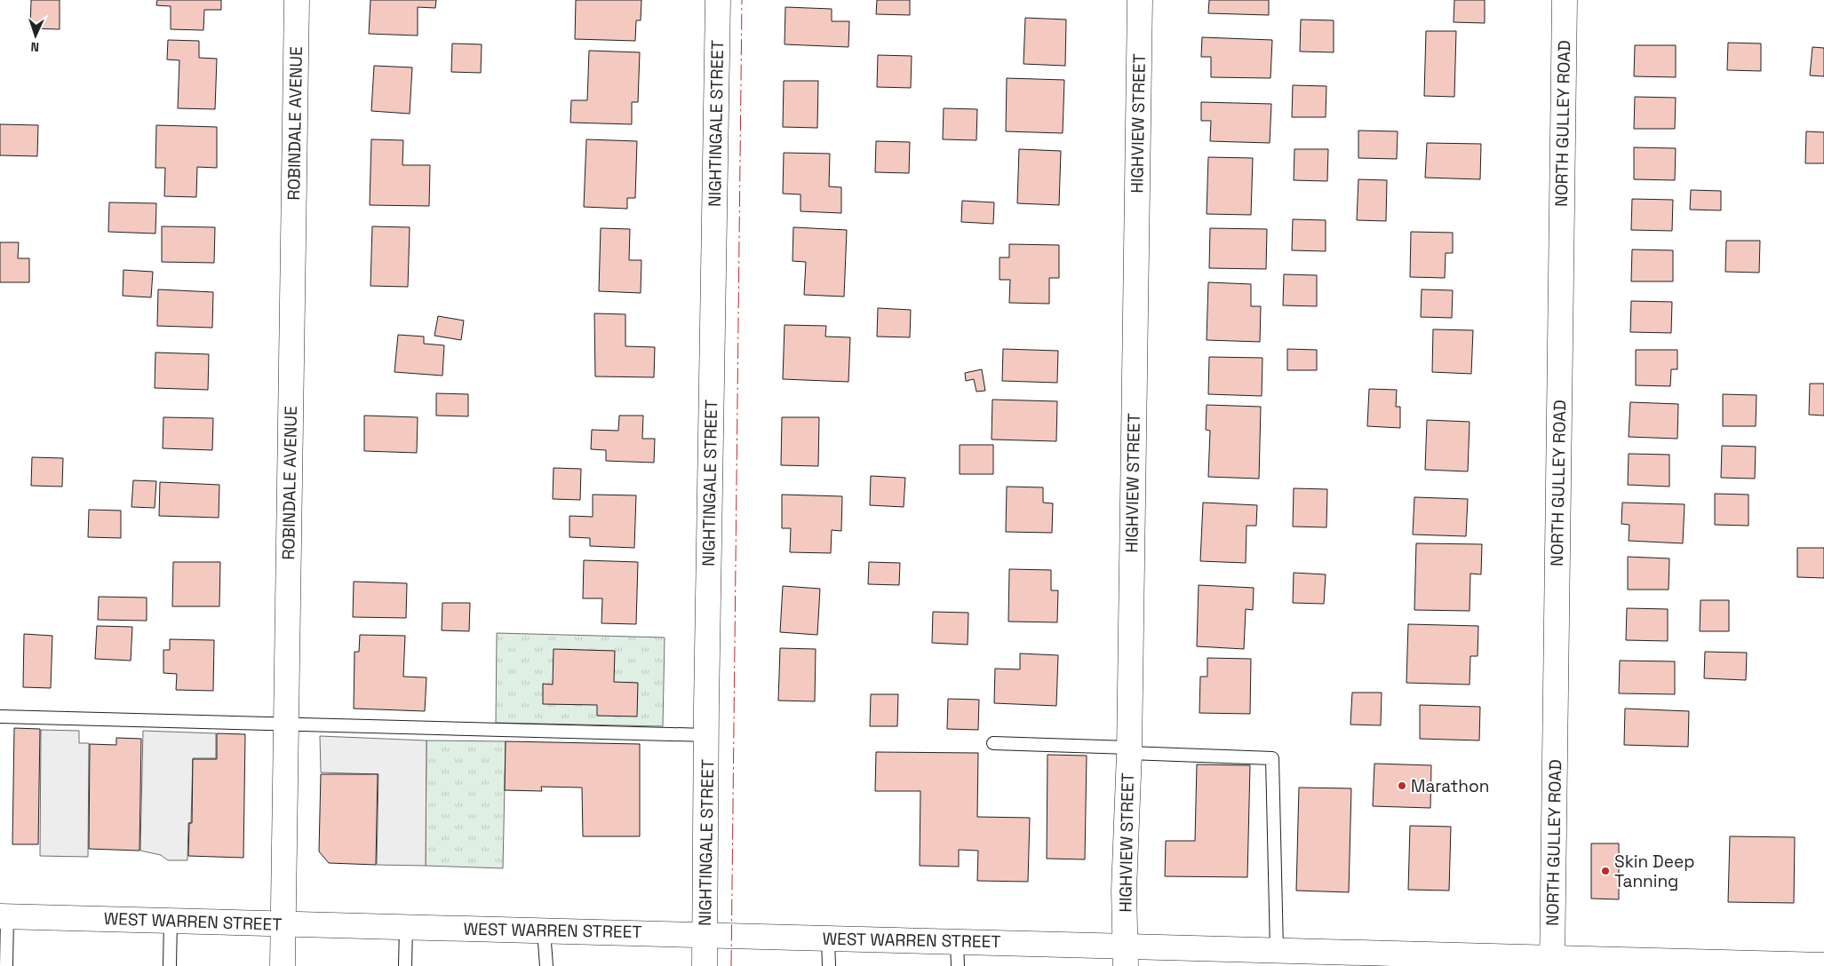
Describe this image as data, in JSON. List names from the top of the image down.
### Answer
{
  "streets": {
    "street": [
      "ROBINDALE AVENUE",
      "NIGHTINGALE STREET",
      "HIGHVIEW STREET",
      "NORTH GULLEY ROAD",
      "WEST WARREN STREET"
    ]
  },
  "crossings": [
    ["ROBINDALE AVENUE", "WEST WARREN STREET"],
    ["NIGHTINGALE STREET", "WEST WARREN STREET"],
    ["HIGHVIEW STREET", "WEST WARREN STREET"],
    ["NORTH GULLEY ROAD", "WEST WARREN STREET"]
  ],
  "places": ["Marathon", "Skin Deep Tanning"],
  "north": "bottom"
}
